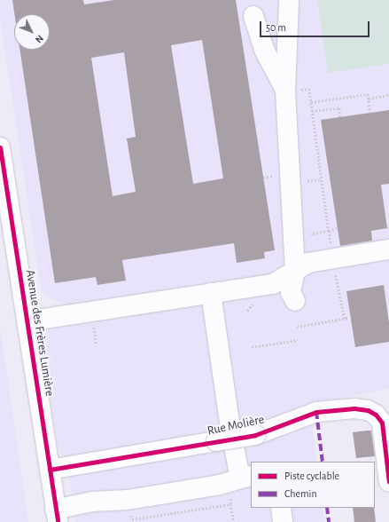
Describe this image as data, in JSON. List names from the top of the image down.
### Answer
{
  "streets": {
    "street": ["Avenue des Frères Lumière", "Rue Molière"]
  },
  "crossings": [
    ["Avenue des Frères Lumière", "Rue Molière"]
  ],
  "legend": ["Piste cyclable", "Chemin"],
  "scale_bar": "50 m",
  "north": "bottom right"
}
